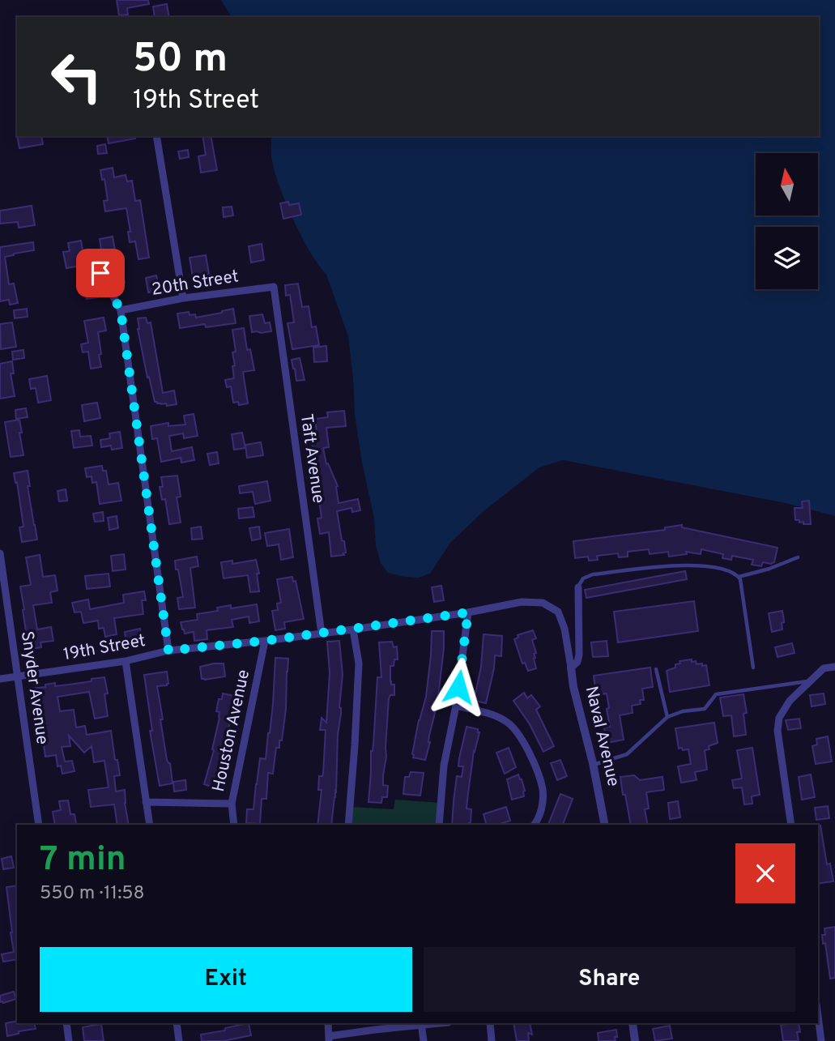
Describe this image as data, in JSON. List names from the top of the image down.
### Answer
{
  "streets": {
    "street": [
      "20th Street",
      "Taft Avenue",
      "19th Street",
      "Snyder Avenue",
      "Houston Avenue",
      "Naval Avenue"
    ]
  },
  "crossings": [
    ["20th Street", "Taft Avenue"],
    ["Taft Avenue", "19th Street"],
    ["19th Street", "Snyder Avenue"],
    ["19th Street", "Houston Avenue"],
    ["19th Street", "Naval Avenue"]
  ],
  "north": "top",
  "page": {
    "turn": ["50 m", "19th Street"],
    "heading": ["7 min", "550 m · 11:58"],
    "buttons": ["Exit", "Share"]
  }
}
